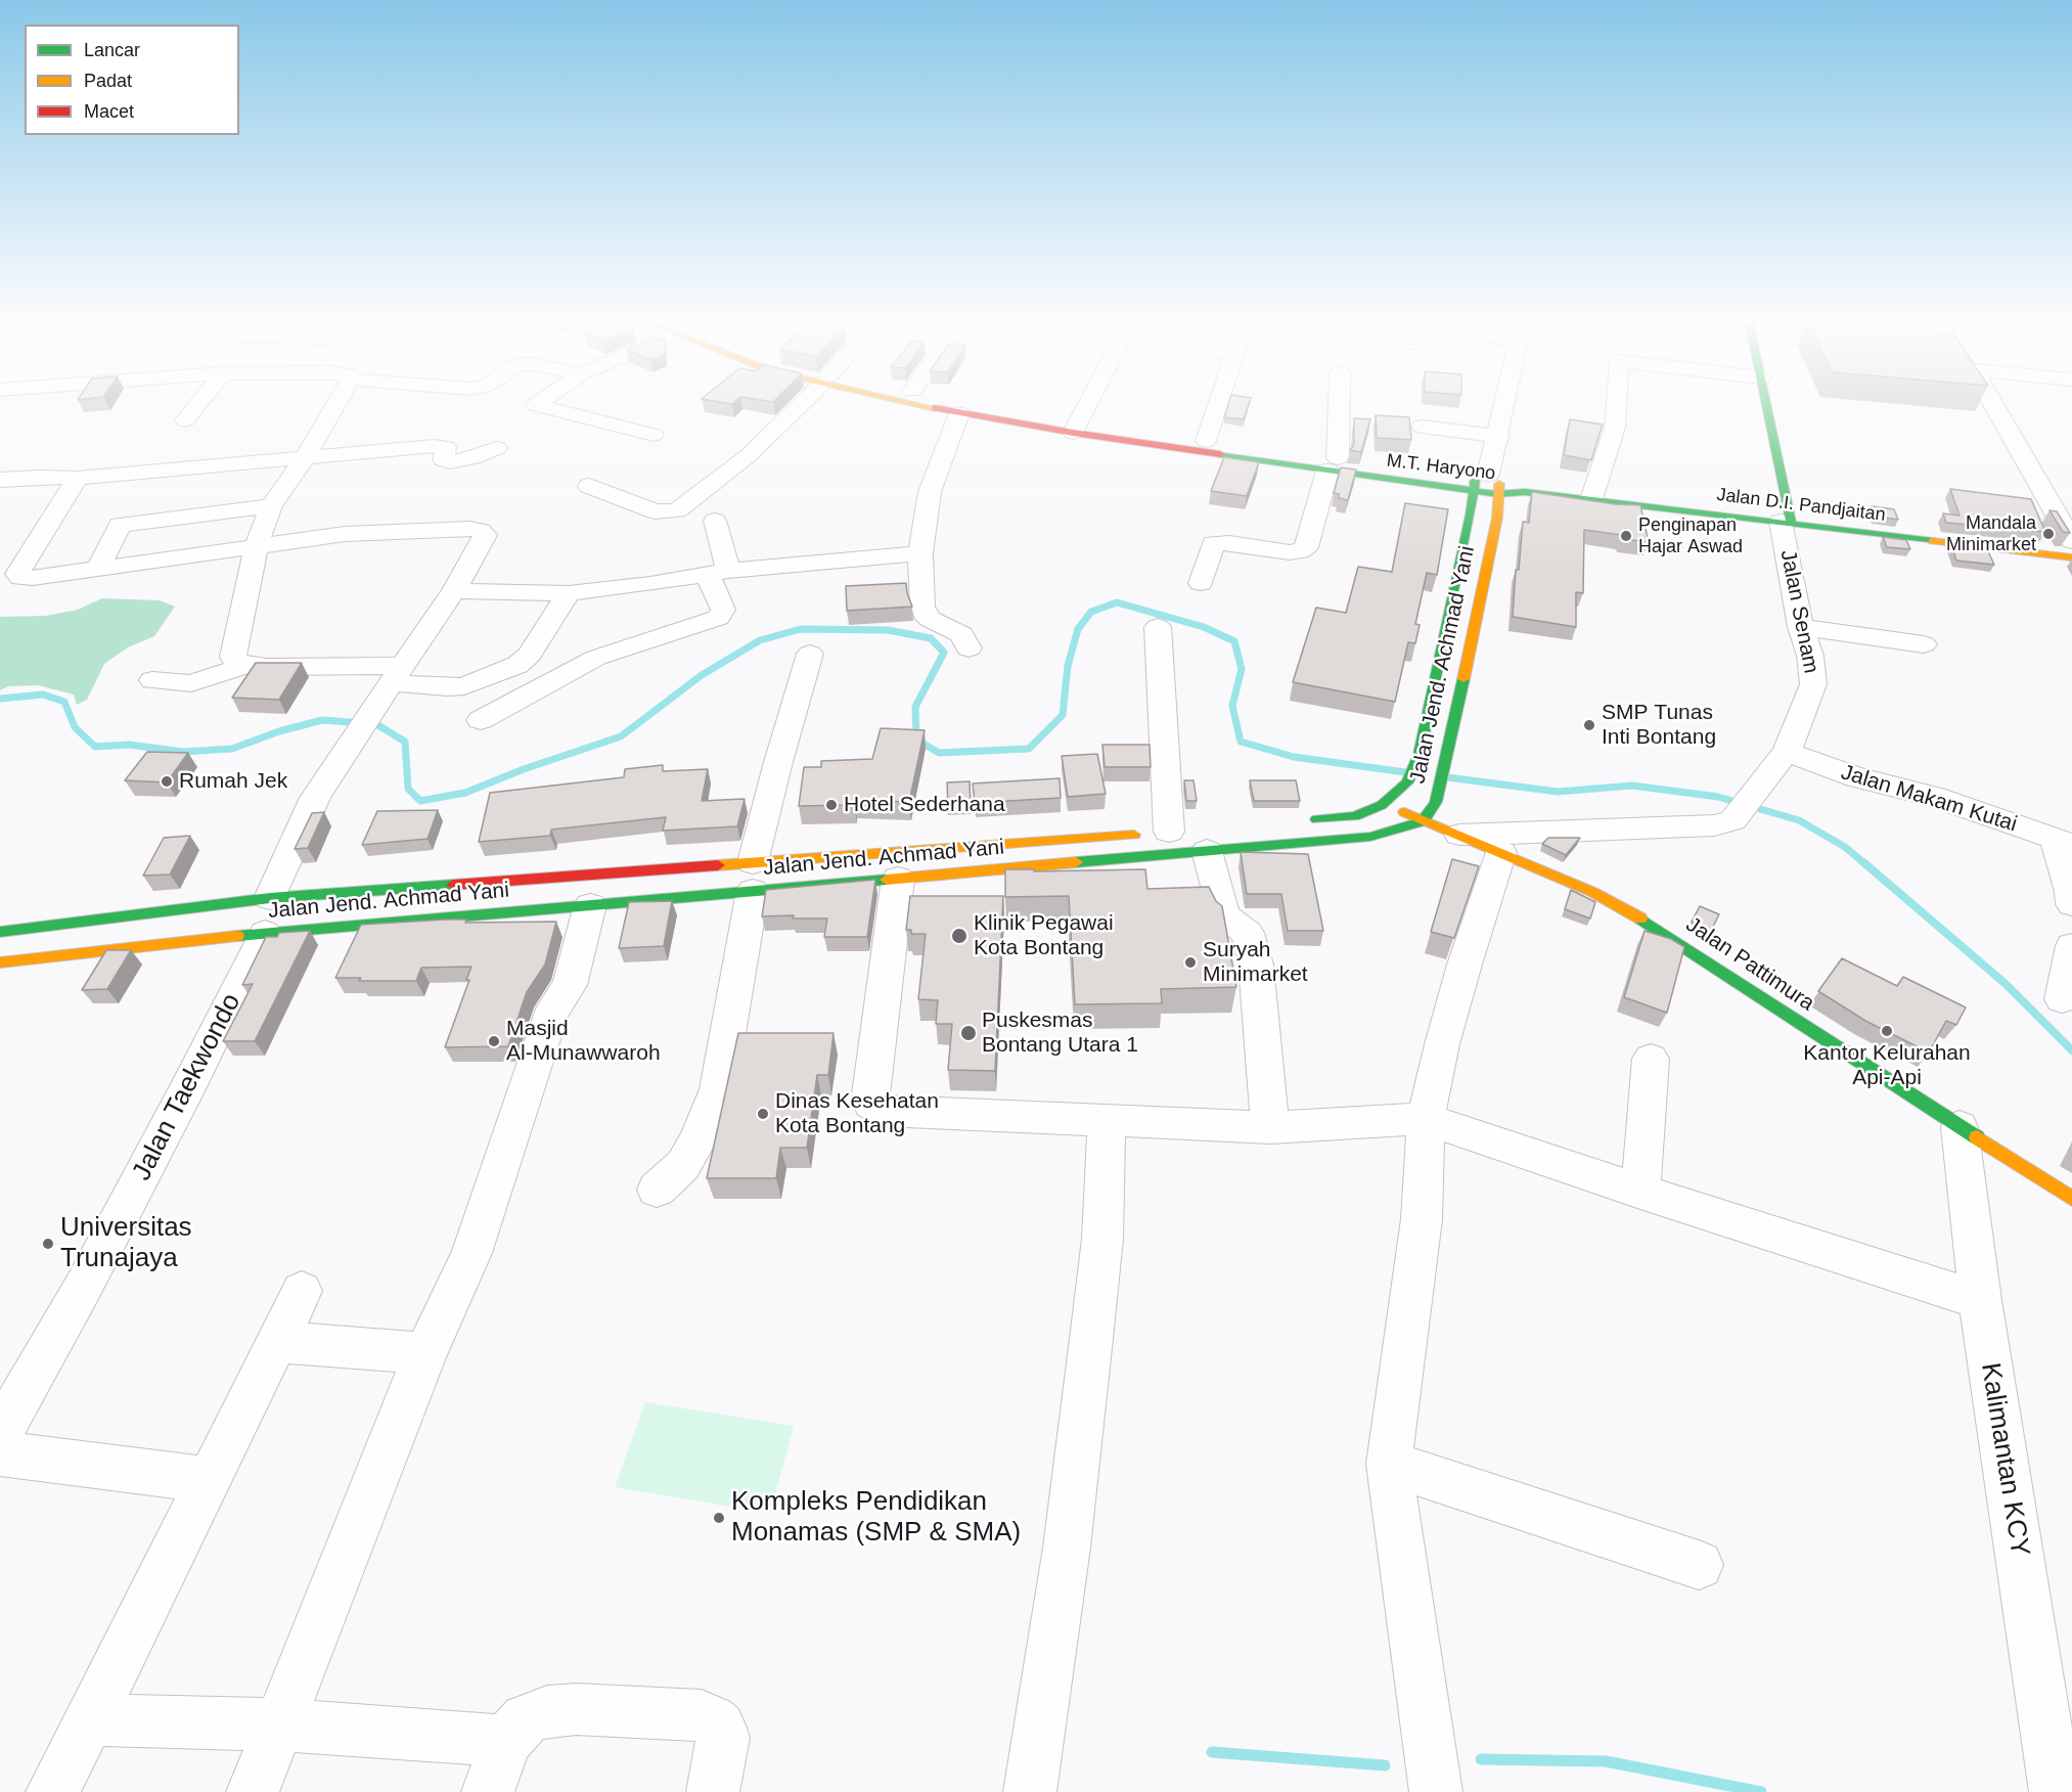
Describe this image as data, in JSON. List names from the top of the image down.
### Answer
{
  "streets": {
    "street": [
      "M.T. Haryono",
      "Jalan D.I. Pandjaitan",
      "Jalan Senam",
      "Jalan Jend. Achmad Yani",
      "Jalan Makam Kutai",
      "Jalan Pattimura",
      "Jalan Taekwondo",
      "Kalimantan KCY"
    ]
  },
  "crossings": [
    ["M.T. Haryono", "Jalan D.I. Pandjaitan"],
    ["M.T. Haryono", "Jalan Jend. Achmad Yani"],
    ["Jalan D.I. Pandjaitan", "Jalan Senam"],
    ["Jalan Senam", "Jalan Makam Kutai"],
    ["Jalan Senam", "Jalan Pattimura"],
    ["Jalan Jend. Achmad Yani", "Jalan Pattimura"],
    ["Jalan Jend. Achmad Yani", "Jalan Taekwondo"],
    ["Jalan Pattimura", "Kalimantan KCY"]
  ],
  "places": [
    "Mandala Minimarket",
    "Penginapan Hajar Aswad",
    "SMP Tunas Inti Bontang",
    "Rumah Jek",
    "Hotel Sederhana",
    "Klinik Pegawai Kota Bontang",
    "Suryah Minimarket",
    "Kantor Kelurahan Api-Api",
    "Puskesmas Bontang Utara 1",
    "Masjid Al-Munawwaroh",
    "Dinas Kesehatan Kota Bontang",
    "Universitas Trunajaya",
    "Kompleks Pendidikan Monamas (SMP & SMA)"
  ],
  "legend": ["Lancar", "Padat", "Macet"]
}
